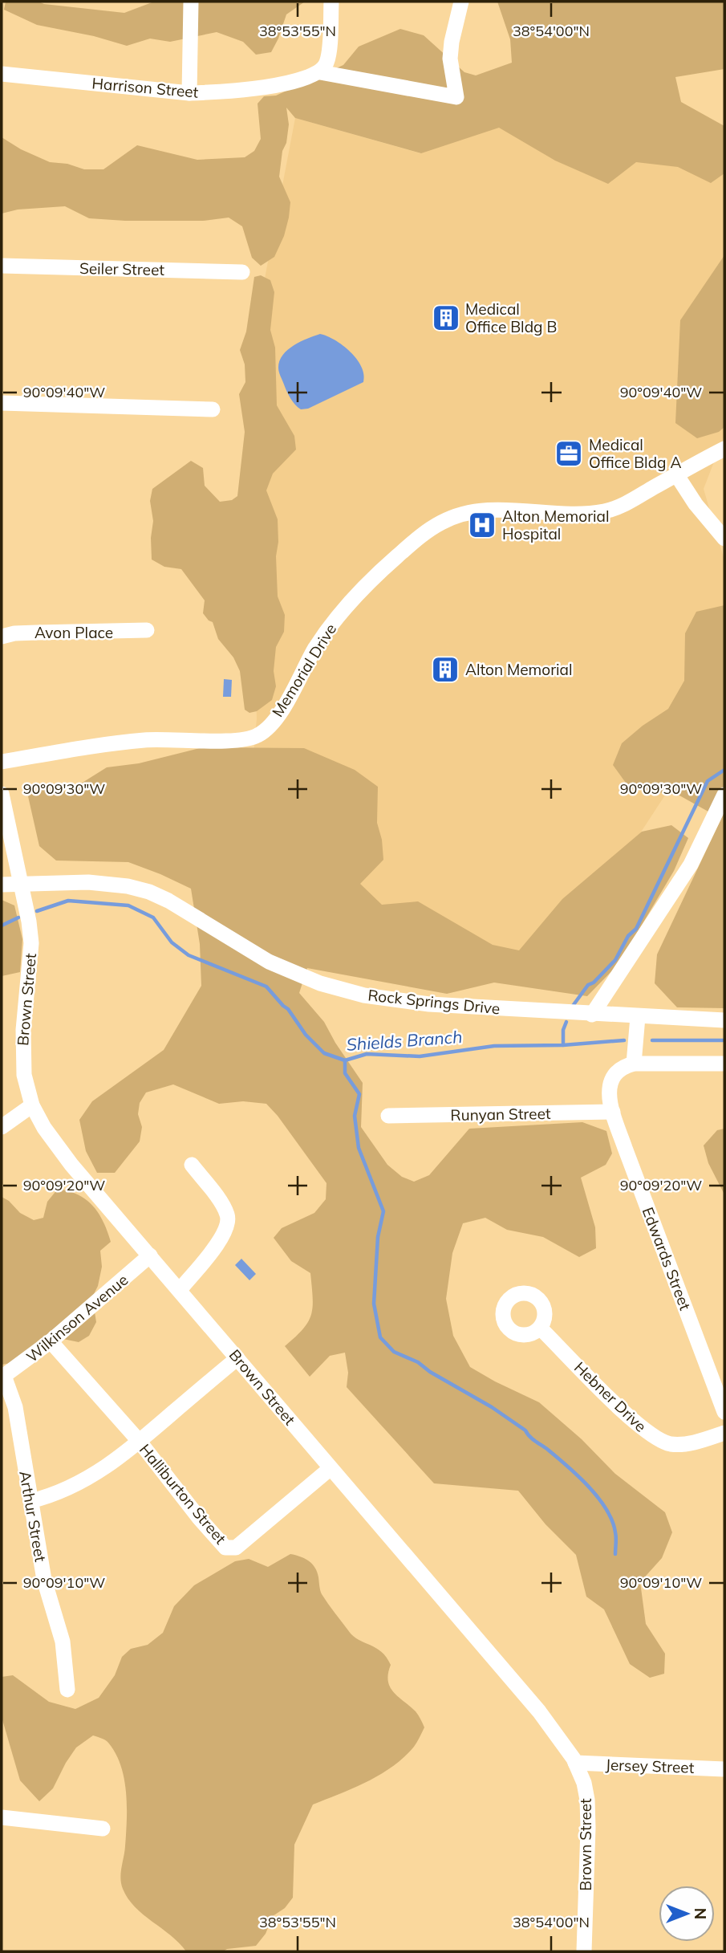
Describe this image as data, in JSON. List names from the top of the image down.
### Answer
{
  "streets": {
    "street": [
      "Harrison Street",
      "Seiler Street",
      "Avon Place",
      "Memorial Drive",
      "Brown Street",
      "Rock Springs Drive",
      "Runyan Street",
      "Edwards Street",
      "Wilkinson Avenue",
      "Hebner Drive",
      "Halliburton Street",
      "Arthur Street",
      "Jersey Street"
    ]
  },
  "crossings": [
    ["Brown Street", "Rock Springs Drive"],
    ["Brown Street", "Wilkinson Avenue"],
    ["Brown Street", "Halliburton Street"],
    ["Brown Street", "Jersey Street"],
    ["Runyan Street", "Edwards Street"],
    ["Wilkinson Avenue", "Halliburton Street"],
    ["Wilkinson Avenue", "Arthur Street"]
  ],
  "water": ["Shields Branch"],
  "places": {
    "building": ["Medical Office Bldg B", "Alton Memorial"],
    "office": ["Medical Office Bldg A"],
    "hospital": ["Alton Memorial Hospital"]
  },
  "north": "right",
  "coordinates": [
    "38°53'55\"N",
    "38°54'00\"N",
    "90°09'40\"W",
    "90°09'30\"W",
    "90°09'20\"W",
    "90°09'10\"W"
  ]
}
